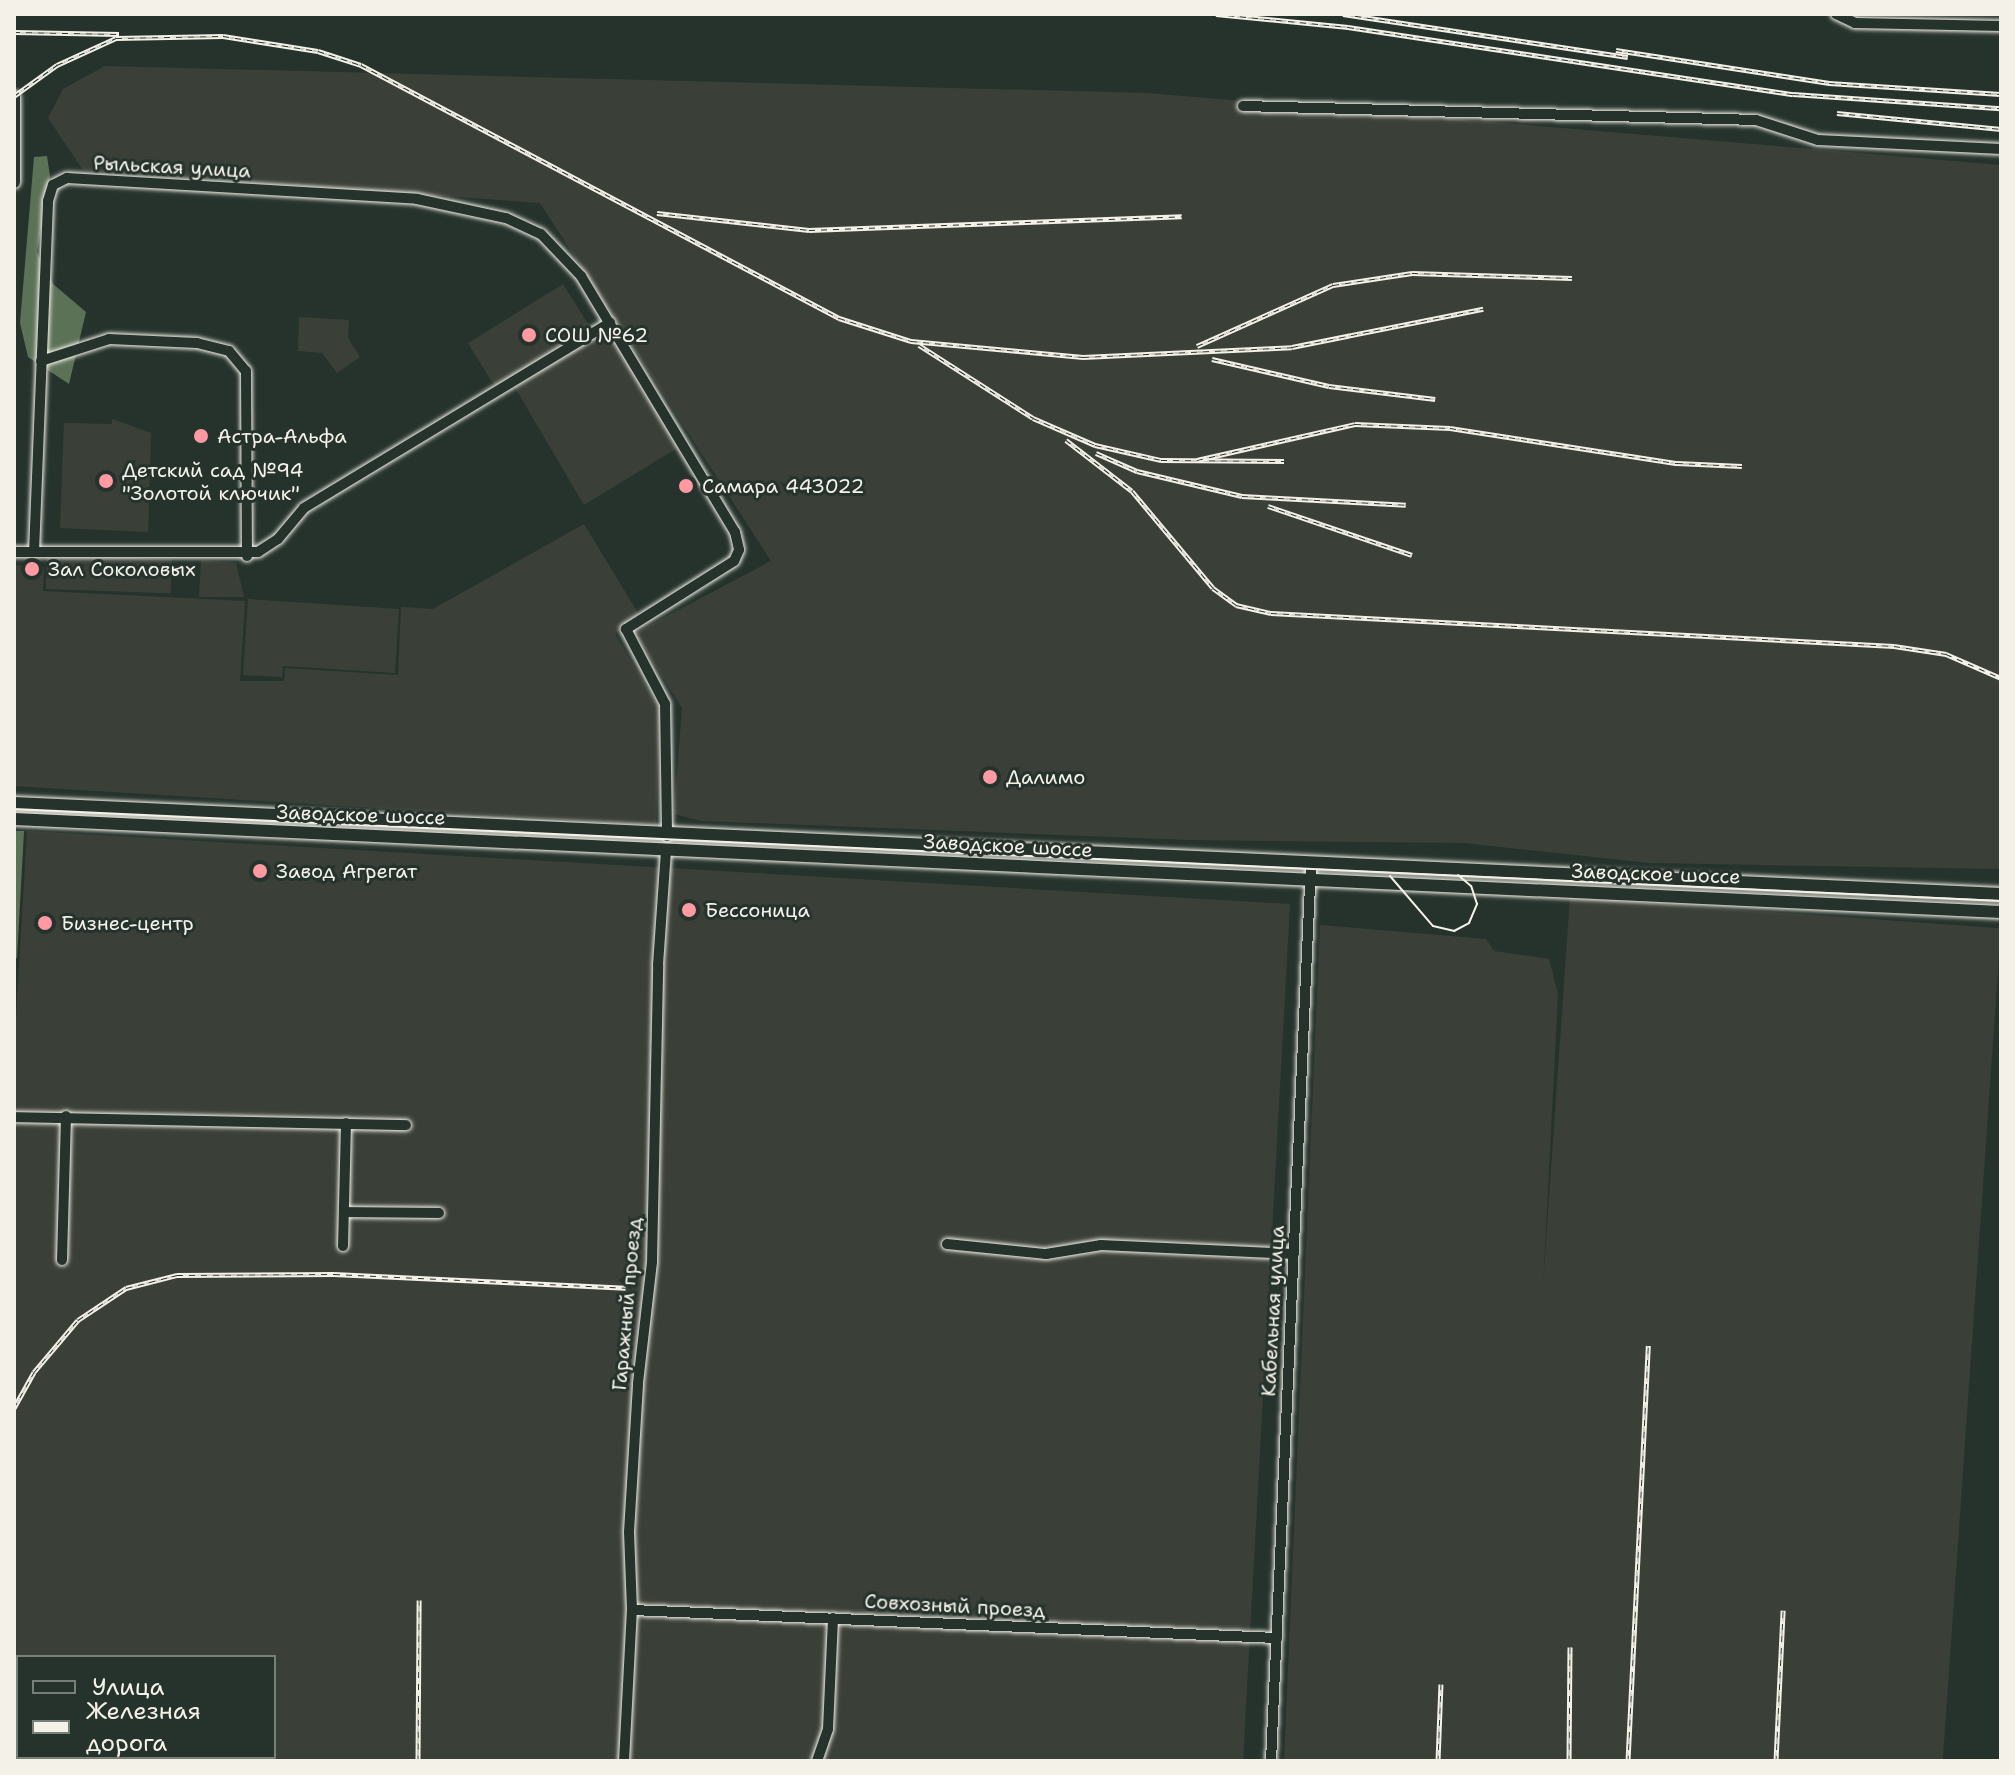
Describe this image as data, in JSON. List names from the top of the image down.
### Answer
{
  "streets": {
    "main road": ["Заводское шоссе"],
    "street": [
      "Рыльская улица",
      "Гаражный проезд",
      "Кабельная улица",
      "Совхозный проезд"
    ]
  },
  "crossings": [
    ["Рыльская улица", "Заводское шоссе"],
    ["Заводское шоссе", "Гаражный проезд"],
    ["Заводское шоссе", "Кабельная улица"],
    ["Гаражный проезд", "Совхозный проезд"],
    ["Кабельная улица", "Совхозный проезд"]
  ],
  "places": [
    "СОШ №62",
    "Астра-Альфа",
    "Детский сад №94 \"Золотой ключик\"",
    "Самара 443022",
    "Зал Соколовых",
    "Далимо",
    "Завод Агрегат",
    "Бессоница",
    "Бизнес-центр"
  ],
  "legend": ["Улица", "Железная дорога"]
}
